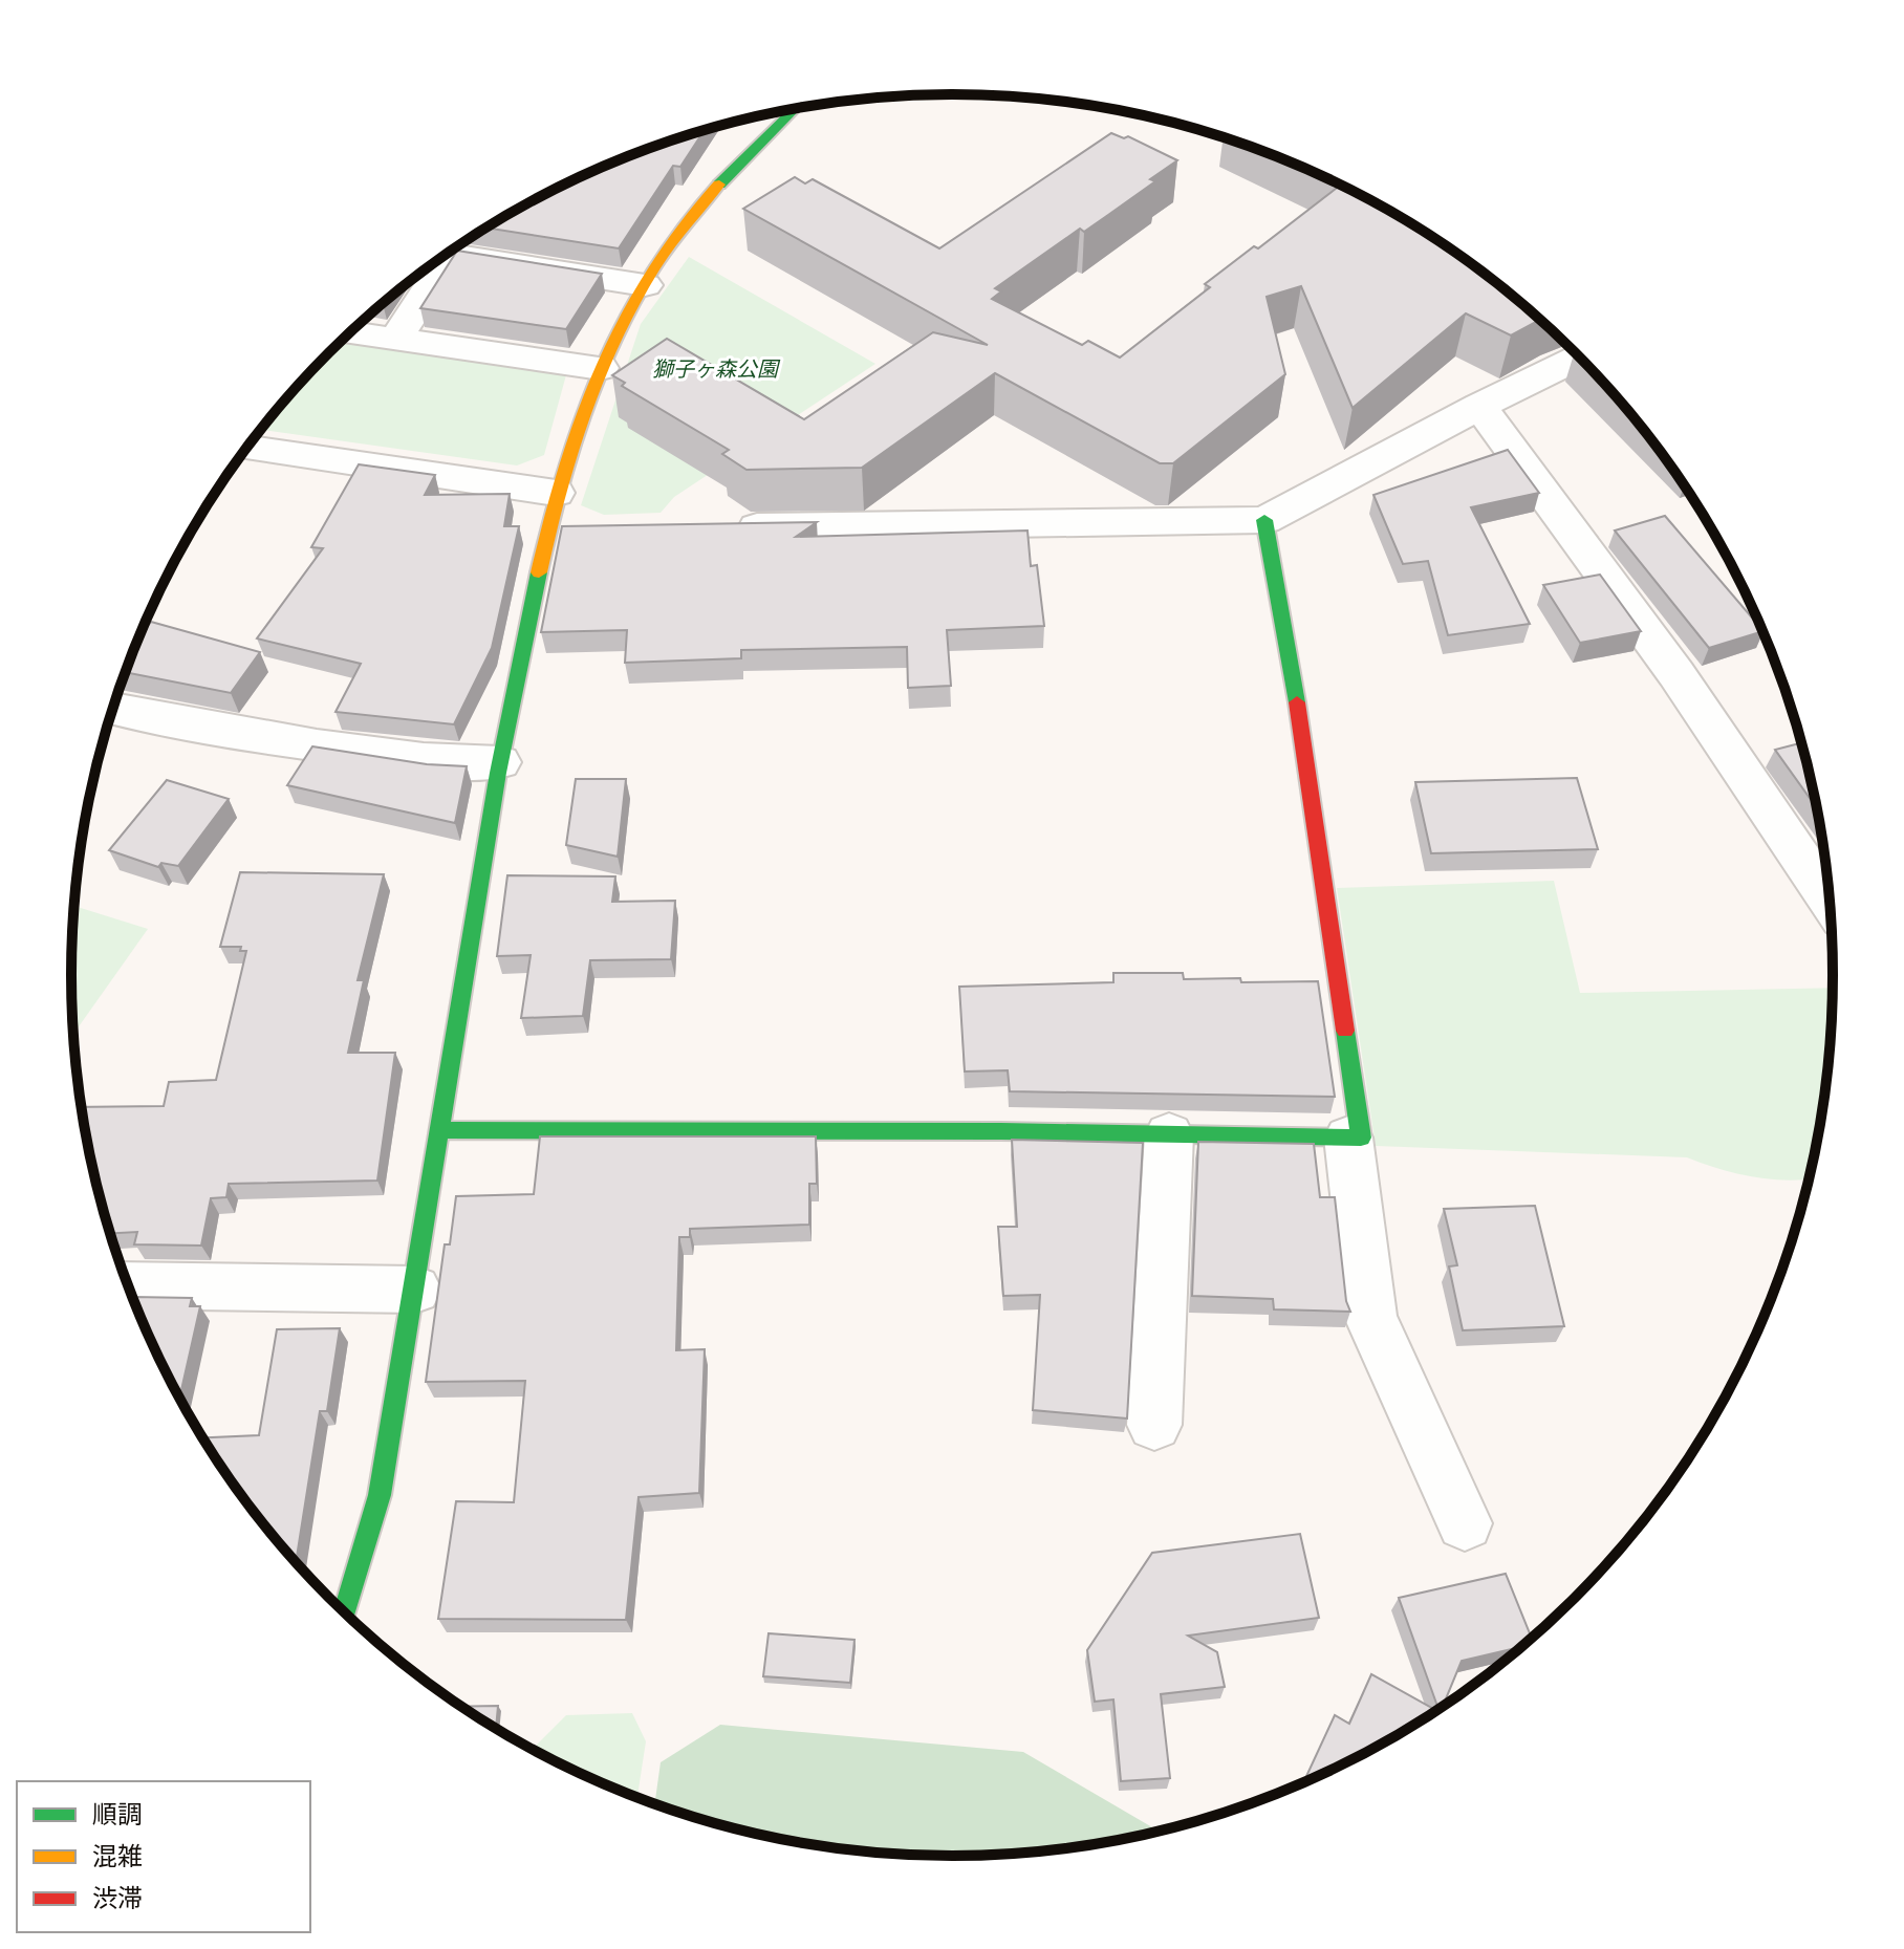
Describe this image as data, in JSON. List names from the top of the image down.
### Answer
{
  "parks": ["獅子ヶ森公園"],
  "legend": ["順調", "混雑", "渋滞"]
}
